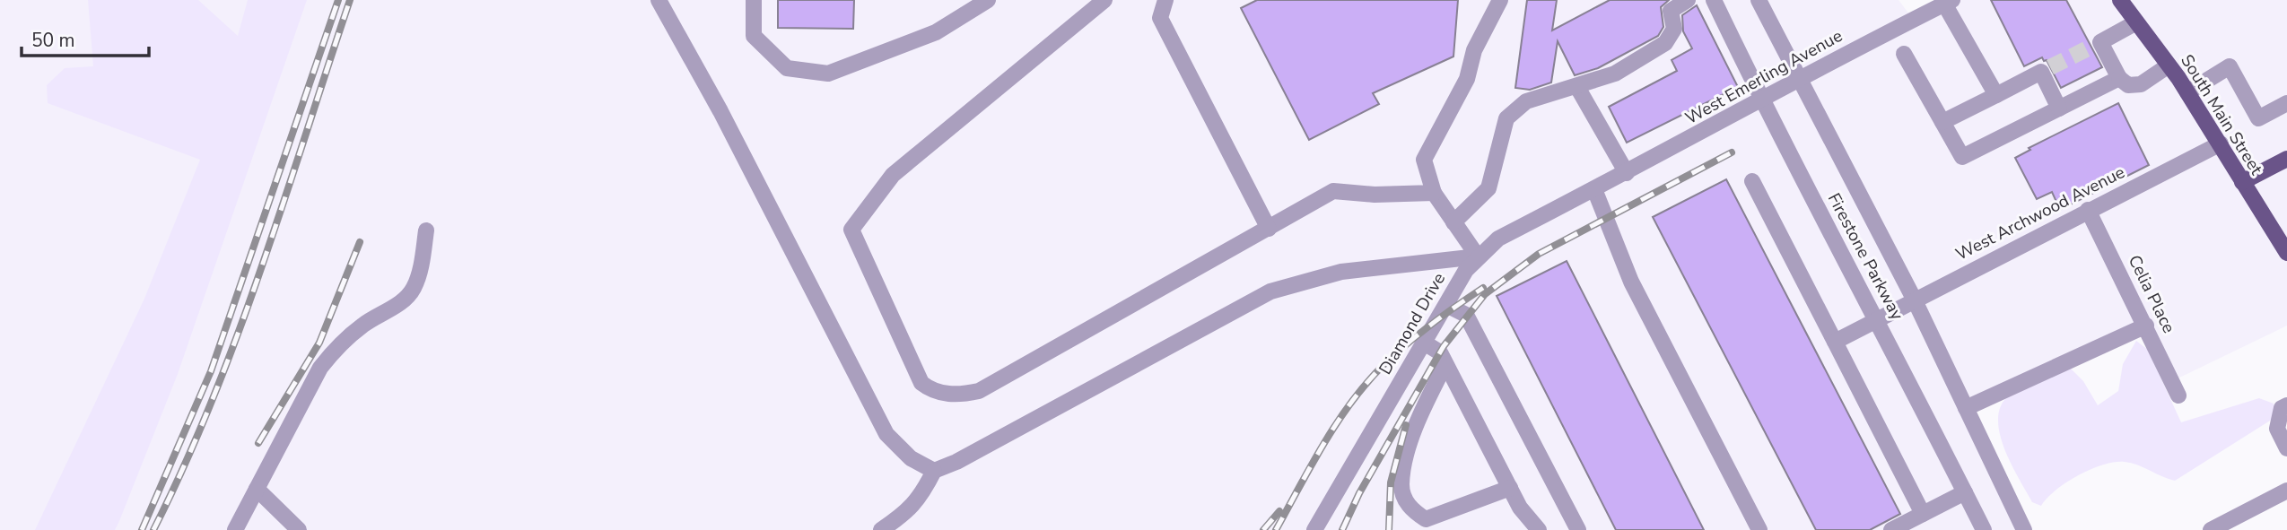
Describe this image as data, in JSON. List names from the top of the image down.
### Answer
{
  "streets": {
    "main road": ["South Main Street"],
    "street": [
      "West Emerling Avenue",
      "West Archwood Avenue",
      "Firestone Parkway",
      "Celia Place",
      "Diamond Drive"
    ]
  },
  "crossings": [
    ["West Emerling Avenue", "Firestone Parkway"],
    ["West Emerling Avenue", "Diamond Drive"],
    ["South Main Street", "West Archwood Avenue"],
    ["West Archwood Avenue", "Firestone Parkway"],
    ["West Archwood Avenue", "Celia Place"]
  ],
  "scale_bar": "50 m"
}
